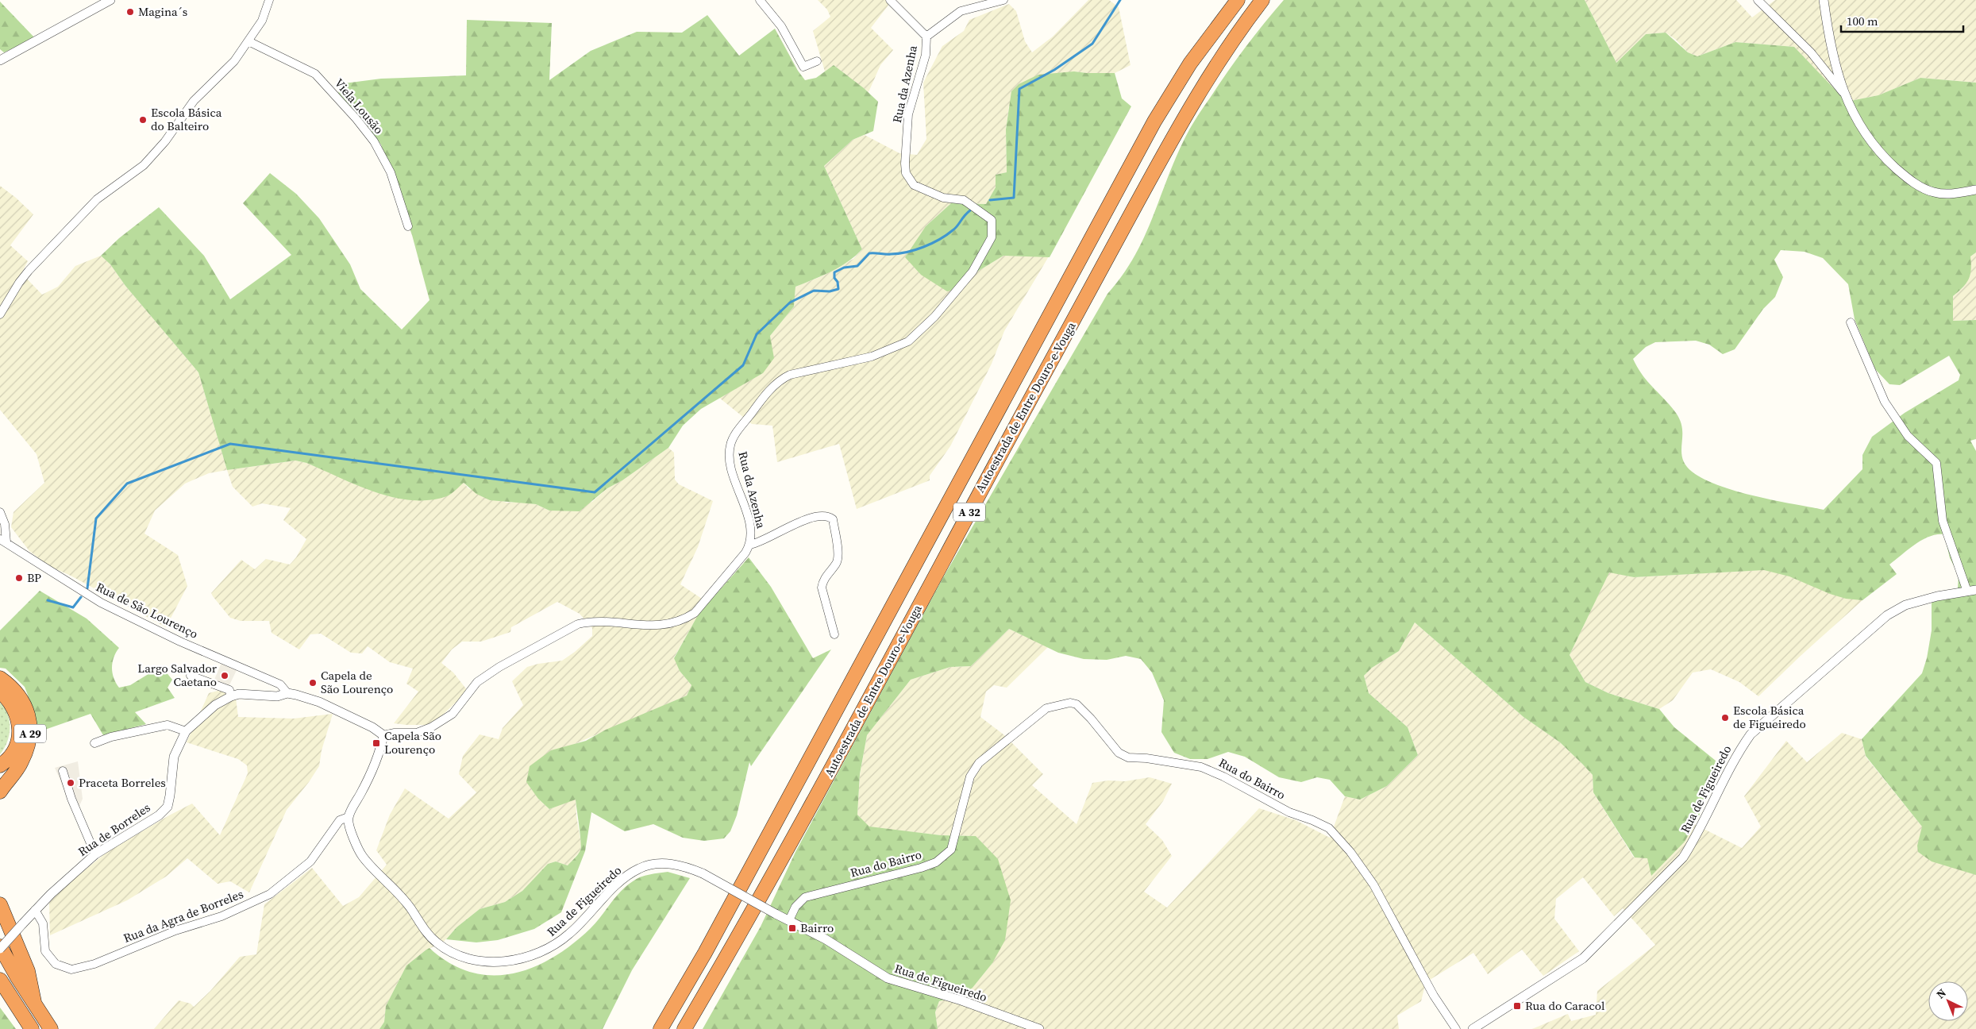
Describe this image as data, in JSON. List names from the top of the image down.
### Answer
{
  "streets": {
    "highway": ["Autoestrada de Entre Douro-e-Vouga", "A 32", "A 29"],
    "street": [
      "Rua da Azenha",
      "Viela Lousão",
      "Rua de São Lourenço",
      "Rua do Bairro",
      "Rua de Figueiredo",
      "Rua de Borreles",
      "Rua da Agra de Borreles"
    ]
  },
  "crossings": [
    ["Rua da Azenha", "Rua de São Lourenço"],
    ["Rua de São Lourenço", "Rua de Borreles"],
    ["Rua do Bairro", "Rua de Figueiredo"],
    ["Rua de Figueiredo", "Rua da Agra de Borreles"],
    ["Rua de Borreles", "Rua da Agra de Borreles"]
  ],
  "places": {
    "other": [
      "Magina´s",
      "Escola Básica do Balteiro",
      "BP",
      "Largo Salvador Caetano",
      "Capela de São Lourenço",
      "Escola Básica de Figueiredo",
      "Praceta Borreles"
    ],
    "transit": ["Capela São Lourenço", "Bairro", "Rua do Caracol"]
  },
  "scale_bar": "100 m",
  "north": "top left"
}
